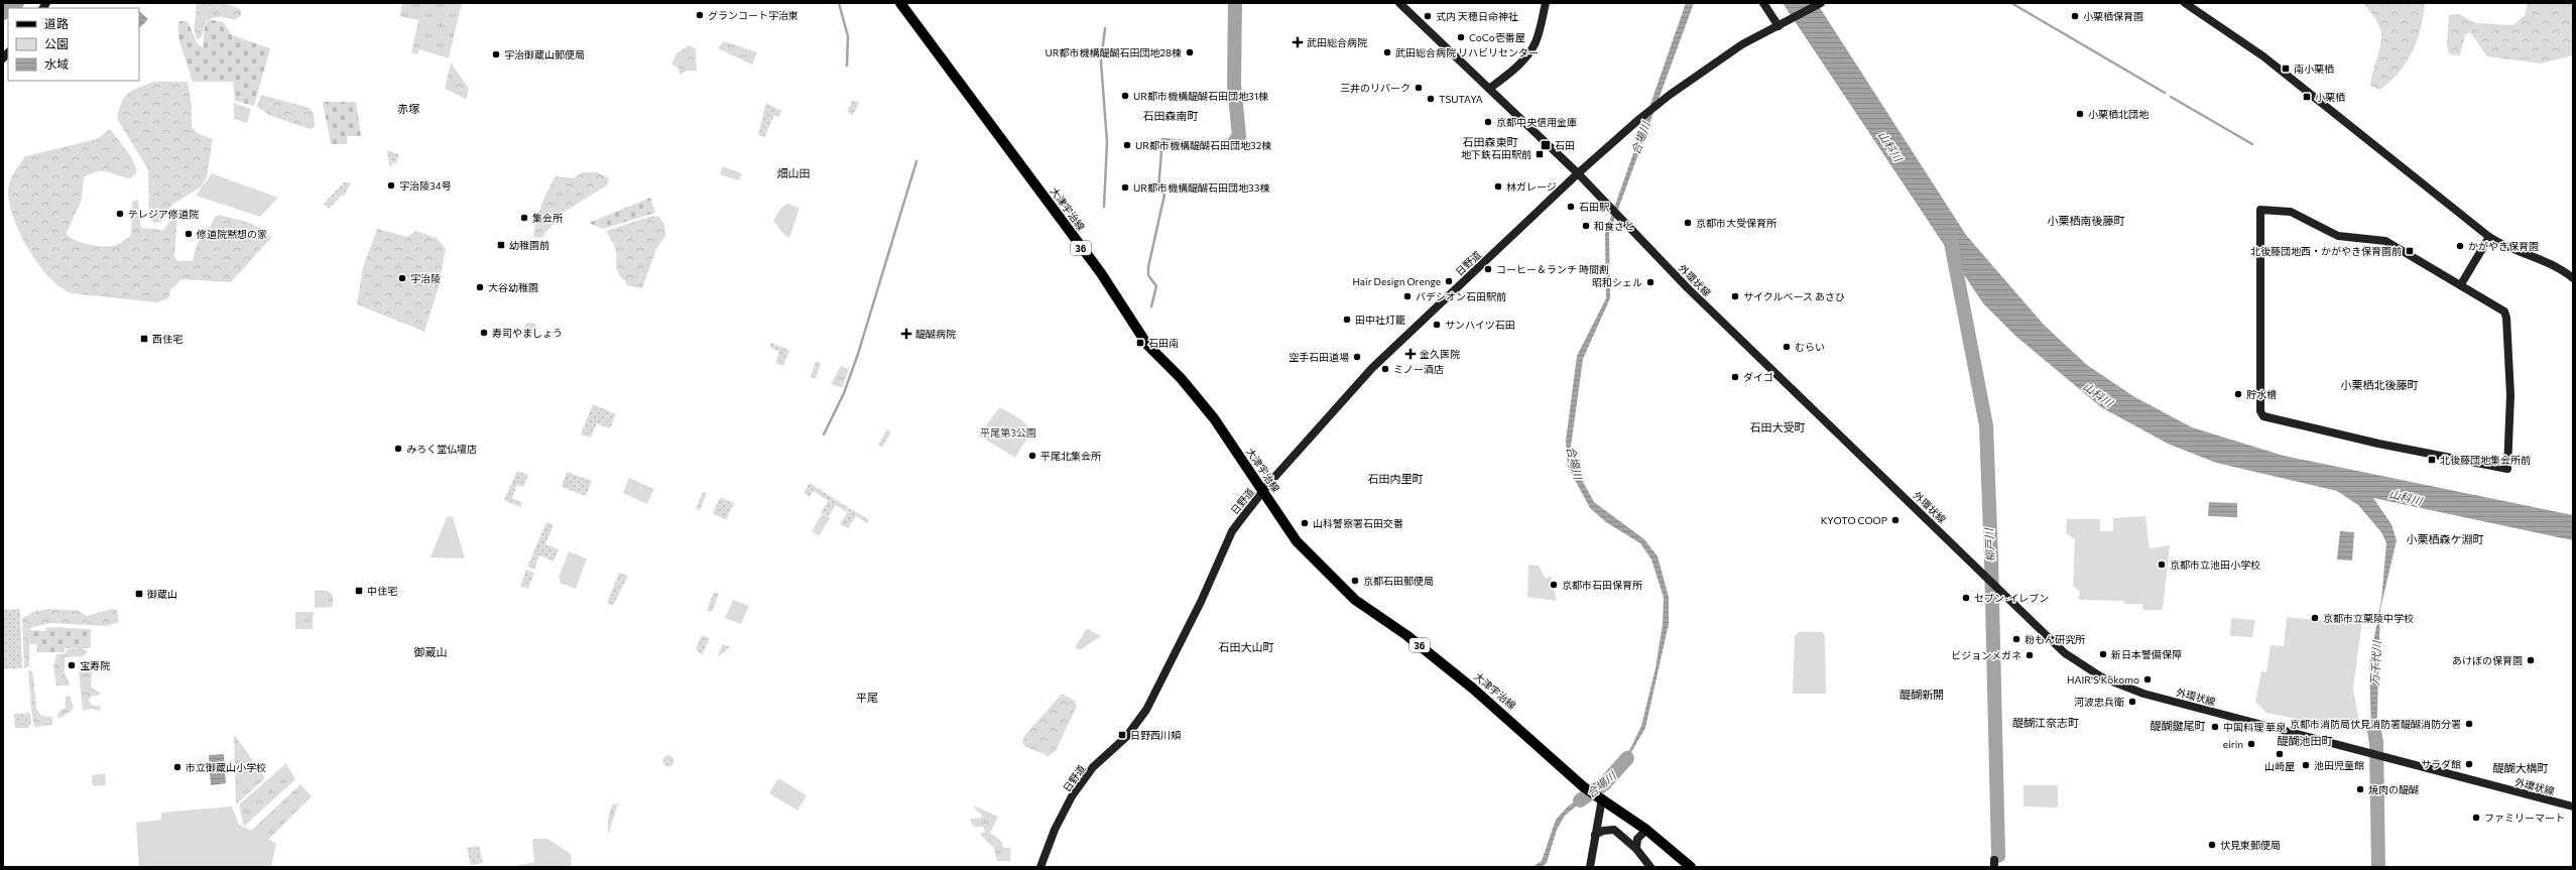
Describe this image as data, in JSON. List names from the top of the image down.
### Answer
{
  "streets": {
    "main road": ["大津宇治線", "36"],
    "street": ["日野道", "外環状線"]
  },
  "crossings": [
    ["大津宇治線", "日野道"],
    ["日野道", "外環状線"]
  ],
  "districts": [
    "赤塚",
    "石田森南町",
    "石田森東町",
    "畑山田",
    "小栗栖南後藤町",
    "小栗栖北後藤町",
    "石田大受町",
    "石田内里町",
    "小栗栖森ケ淵町",
    "石田大山町",
    "御蔵山",
    "醍醐新開",
    "平尾",
    "醍醐江奈志町",
    "醍醐鍵尾町",
    "醍醐池田町",
    "醍醐大構町"
  ],
  "water": [
    "合場川",
    "山科川",
    "柳戸川",
    "万千代川"
  ],
  "parks": ["平尾第3公園"],
  "places": {
    "other": [
      "グランコート宇治東",
      "式内 天穂日命神社",
      "小栗栖保育園",
      "CoCo壱番屋",
      "UR都市機構醍醐石田団地28棟",
      "武田総合病院 リハビリセンター",
      "宇治御蔵山郵便局",
      "三井のリパーク",
      "UR都市機構醍醐石田団地31棟",
      "TSUTAYA",
      "小栗栖北団地",
      "京都中央信用金庫",
      "UR都市機構醍醐石田団地32棟",
      "宇治陵34号",
      "林ガレージ",
      "UR都市機構醍醐石田団地33棟",
      "石田駅",
      "テレジア修道院",
      "集会所",
      "京都市大受保育所",
      "和食さと",
      "修道院黙想の家",
      "かがやき保育園",
      "コーヒー＆ランチ 時間割",
      "宇治陵",
      "Hair Design Orenge",
      "昭和シェル",
      "大谷幼稚園",
      "パデシオン石田駅前",
      "サイクルベース あさひ",
      "田中社灯籠",
      "サンハイツ石田",
      "寿司やましょう",
      "むらい",
      "空手石田道場",
      "ミノー酒店",
      "ダイゴ",
      "貯水槽",
      "みろく堂仏壇店",
      "平尾北集会所",
      "KYOTO COOP",
      "山科警察署石田交番",
      "京都市立池田小学校",
      "京都石田郵便局",
      "京都市石田保育所",
      "セブン-イレブン",
      "京都市立栗陵中学校",
      "粉もん研究所",
      "新日本警備保障",
      "ビジョンメガネ",
      "あけぼの保育園",
      "宝寿院",
      "HAIR'S Kokomo",
      "河波忠兵衛",
      "京都市消防局伏見消防署醍醐消防分署",
      "中国料理 華泉",
      "eirin",
      "山崎屋",
      "サラダ館",
      "池田児童館",
      "市立御蔵山小学校",
      "焼肉の醍醐",
      "ファミリーマート",
      "伏見東郵便局"
    ],
    "health": ["武田総合病院", "醍醐病院", "金久医院"],
    "transit": [
      "南小栗栖",
      "小栗栖",
      "石田",
      "地下鉄石田駅前",
      "幼稚園前",
      "北後藤団地西・かがやき保育園前",
      "西住宅",
      "石田南",
      "北後藤団地集会所前",
      "中住宅",
      "御蔵山",
      "日野西川頬"
    ]
  },
  "legend": ["道路", "公園", "水域"]
}
